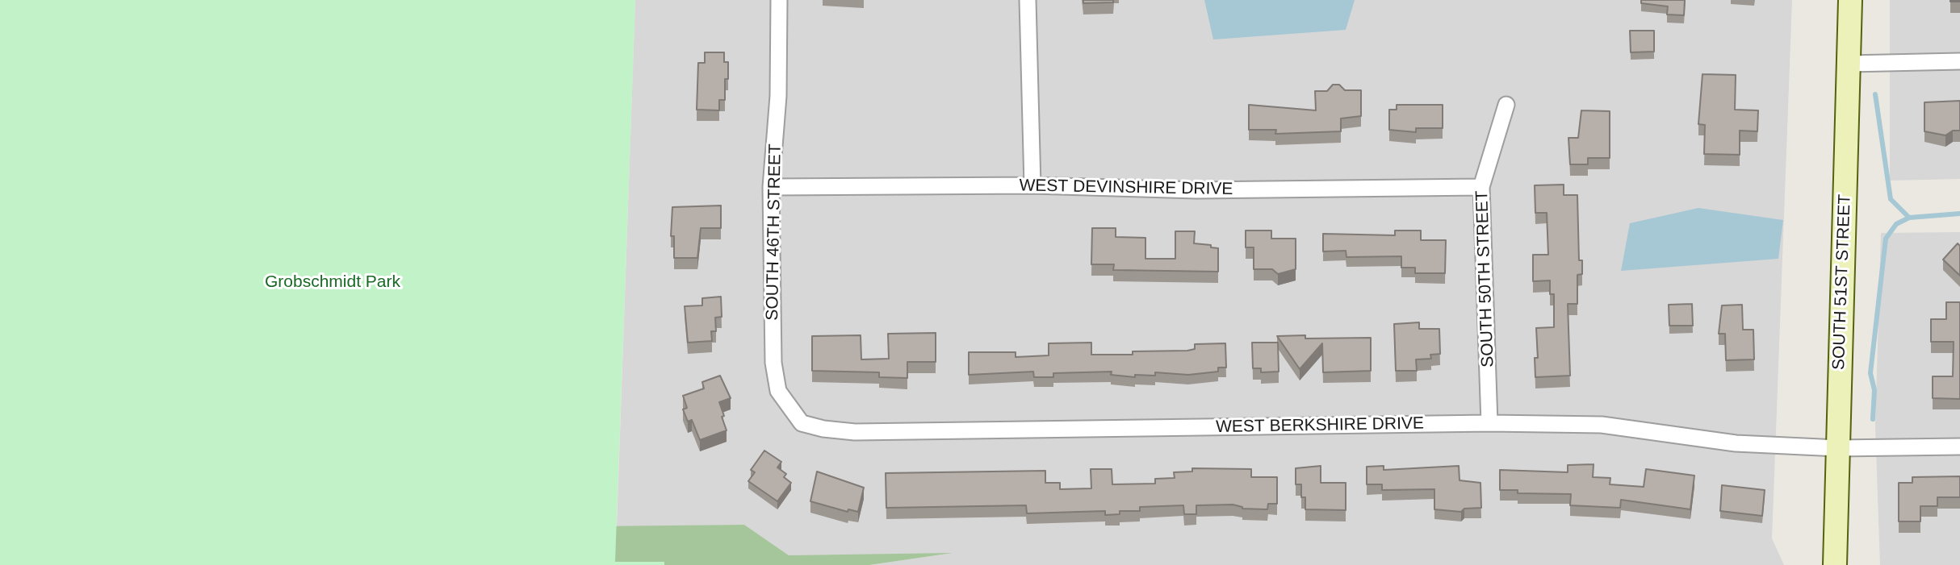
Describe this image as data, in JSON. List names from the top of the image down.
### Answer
{
  "streets": {
    "street": [
      "WEST DEVINSHIRE DRIVE",
      "SOUTH 46TH STREET",
      "SOUTH 50TH STREET",
      "SOUTH 51ST STREET",
      "WEST BERKSHIRE DRIVE"
    ]
  },
  "crossings": [
    ["WEST DEVINSHIRE DRIVE", "SOUTH 46TH STREET"],
    ["WEST DEVINSHIRE DRIVE", "SOUTH 50TH STREET"],
    ["SOUTH 46TH STREET", "WEST BERKSHIRE DRIVE"],
    ["SOUTH 50TH STREET", "WEST BERKSHIRE DRIVE"],
    ["SOUTH 51ST STREET", "WEST BERKSHIRE DRIVE"]
  ],
  "parks": ["Grobschmidt Park"]
}
